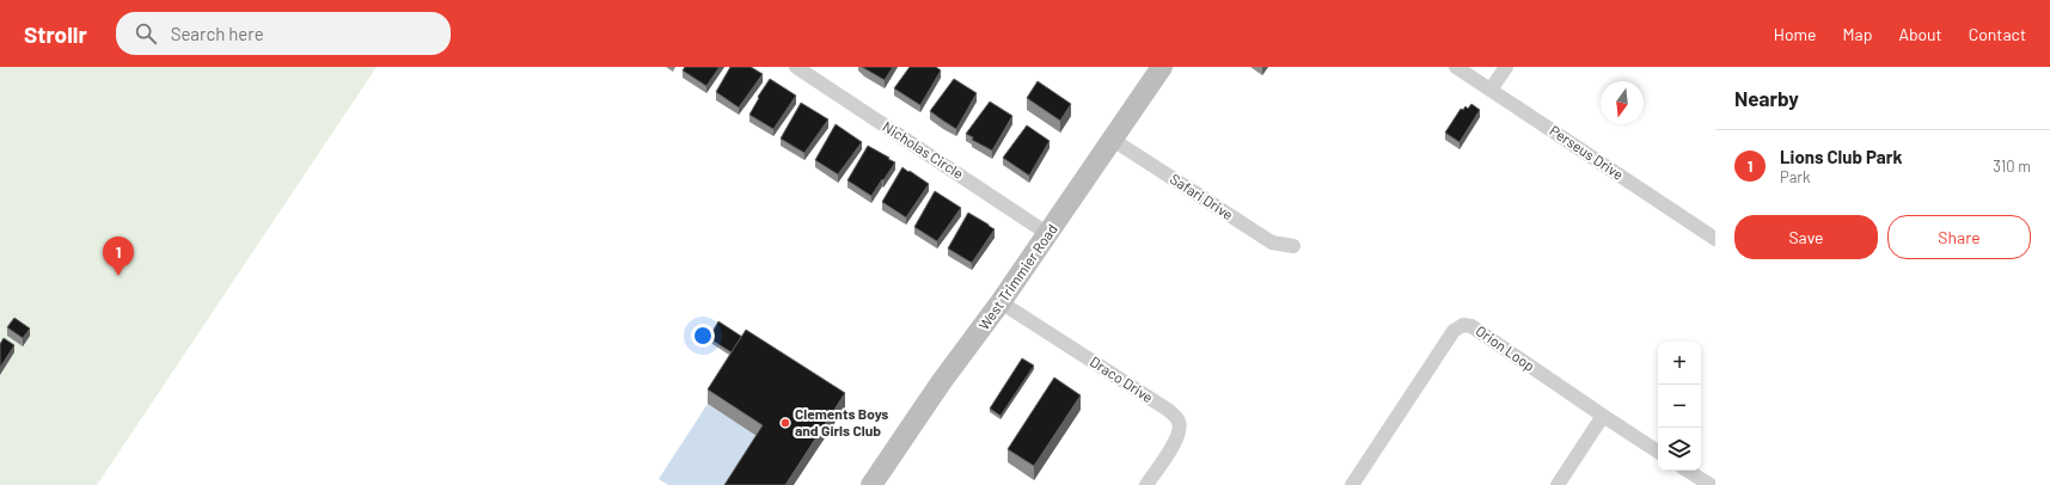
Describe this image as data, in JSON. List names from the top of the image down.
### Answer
{
  "streets": {
    "main road": ["West Trimmier Road"],
    "street": [
      "Nicholas Circle",
      "Perseus Drive",
      "Safari Drive",
      "Orion Loop",
      "Draco Drive"
    ]
  },
  "crossings": [
    ["Nicholas Circle", "West Trimmier Road"],
    ["Safari Drive", "West Trimmier Road"],
    ["West Trimmier Road", "Draco Drive"]
  ],
  "places": ["Clements Boys and Girls Club"],
  "north": "bottom",
  "page": {
    "header": "Strollr",
    "search": "Search here",
    "nav": [
      "Home",
      "Map",
      "About",
      "Contact"
    ],
    "heading": "Nearby",
    "list": [
      {
        "mark": "1",
        "name": "Lions Club Park",
        "note": "Park",
        "value": "310 m"
      }
    ],
    "buttons": ["Save", "Share"],
    "pins": "1",
    "map_buttons": ["+", "−"]
  }
}
